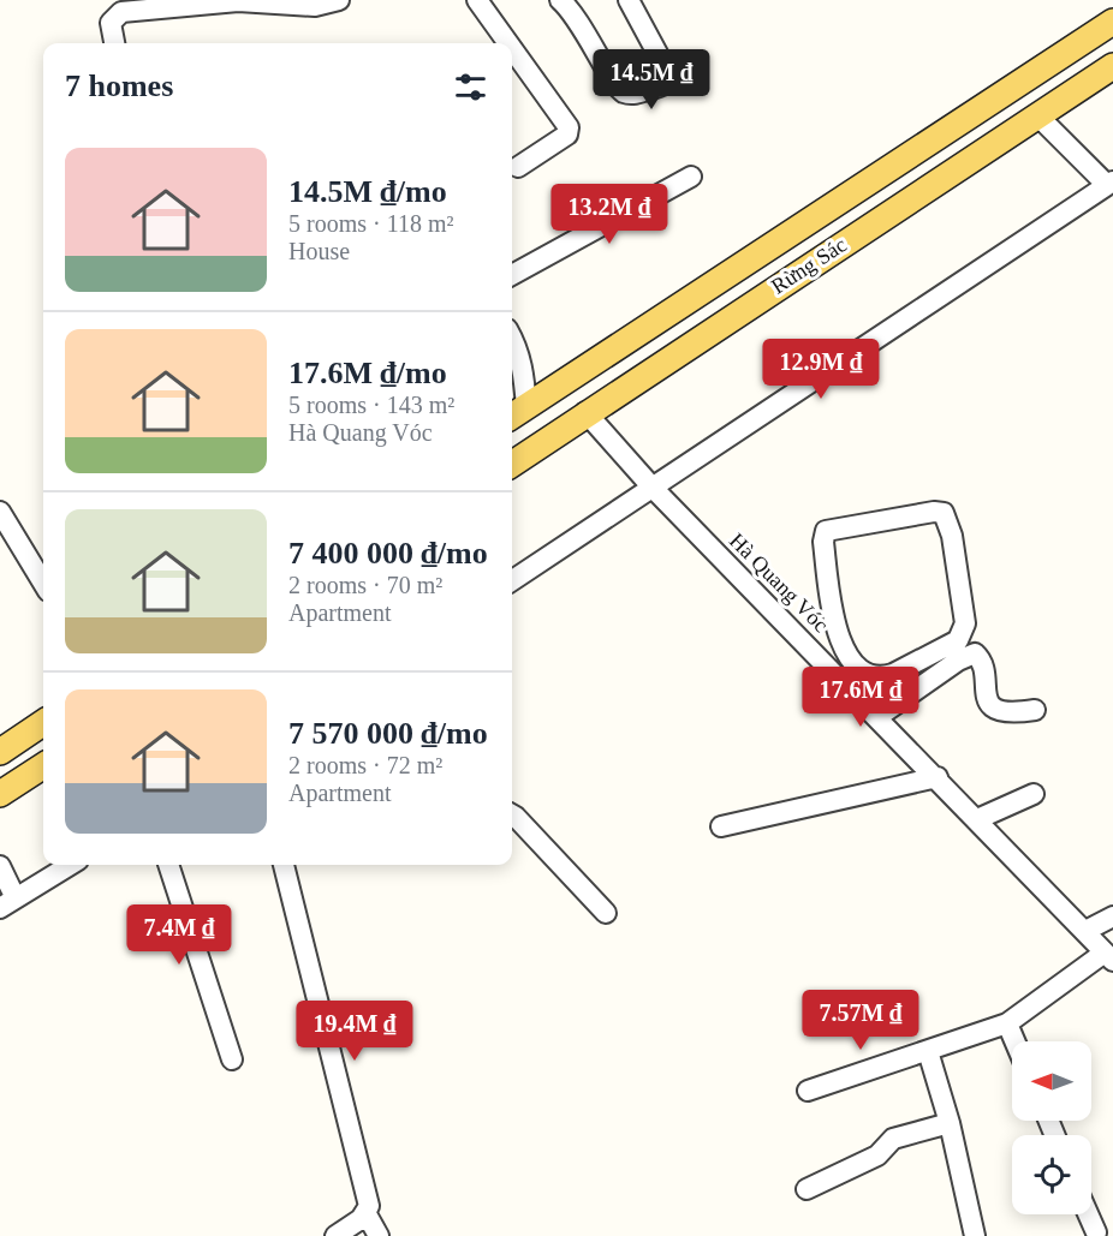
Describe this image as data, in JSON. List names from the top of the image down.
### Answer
{
  "streets": {
    "main road": ["Rừng Sác"],
    "street": ["Hà Quang Vóc"]
  },
  "crossings": [
    ["Rừng Sác", "Hà Quang Vóc"]
  ],
  "north": "left",
  "page": {
    "heading": "7 homes",
    "price": [
      "14.5M ₫",
      "13.2M ₫",
      "12.9M ₫",
      "17.6M ₫",
      "7.4M ₫",
      "7.57M ₫",
      "19.4M ₫"
    ],
    "list": [
      {
        "name": "14.5M ₫/mo",
        "note": "5 rooms · 118 m² · House"
      },
      {
        "name": "17.6M ₫/mo",
        "note": "5 rooms · 143 m² · Hà Quang Vóc"
      },
      {
        "name": "7 400 000 ₫/mo",
        "note": "2 rooms · 70 m² · Apartment"
      },
      {
        "name": "7 570 000 ₫/mo",
        "note": "2 rooms · 72 m² · Apartment"
      }
    ]
  }
}
